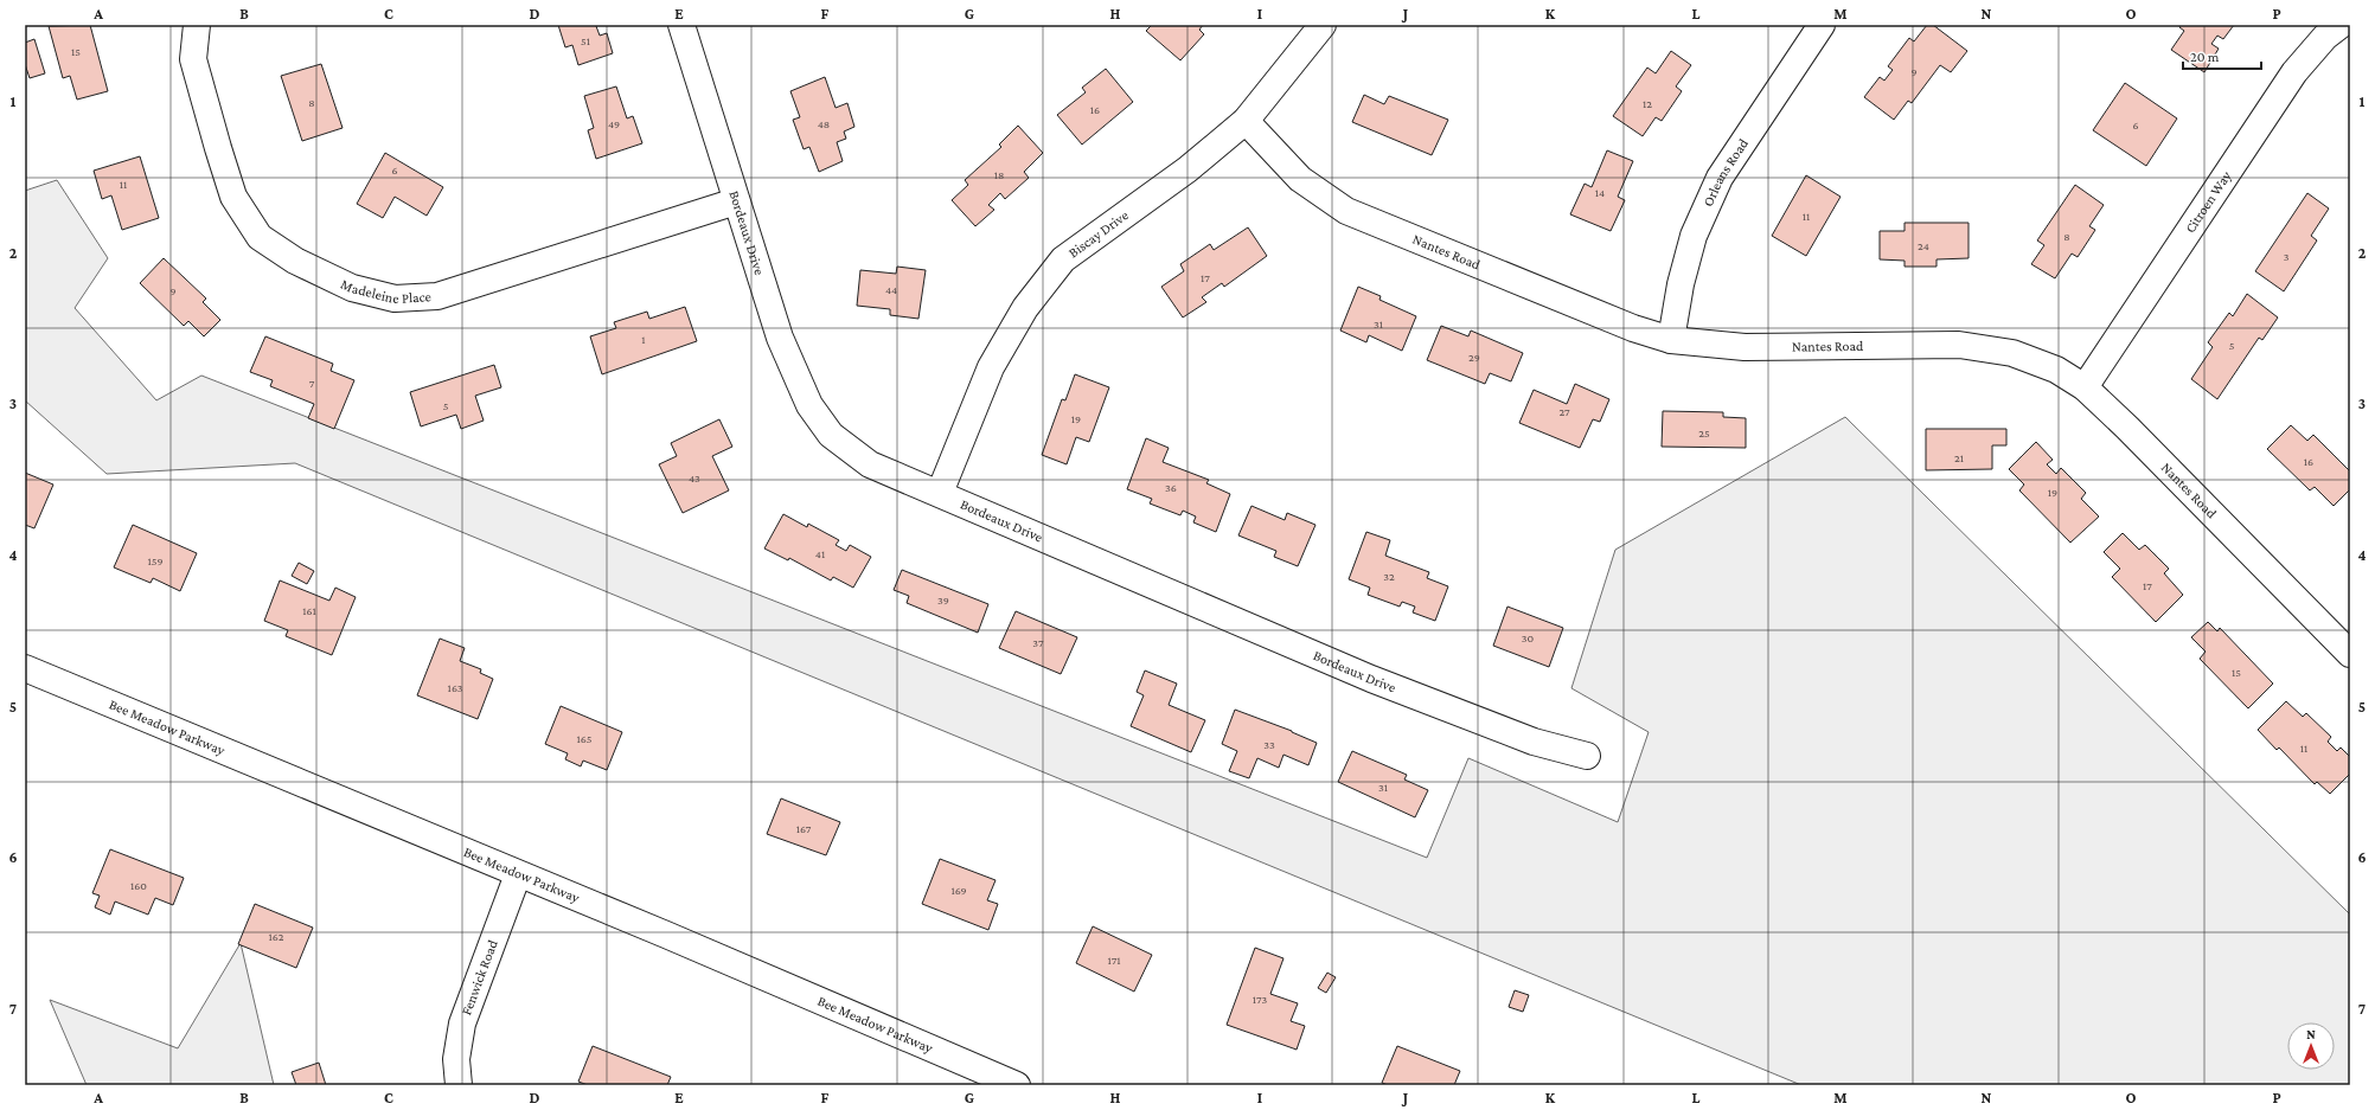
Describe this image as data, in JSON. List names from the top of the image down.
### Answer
{
  "streets": {
    "street": [
      "Orleans Road",
      "Citroen Way",
      "Bordeaux Drive",
      "Biscay Drive",
      "Nantes Road",
      "Madeleine Place",
      "Bee Meadow Parkway",
      "Fenwick Road"
    ]
  },
  "crossings": [
    ["Orleans Road", "Nantes Road"],
    ["Citroen Way", "Nantes Road"],
    ["Bordeaux Drive", "Biscay Drive"],
    ["Bordeaux Drive", "Madeleine Place"],
    ["Biscay Drive", "Nantes Road"],
    ["Bee Meadow Parkway", "Fenwick Road"]
  ],
  "house_numbers": [
    "51",
    "15",
    "9",
    "8",
    "12",
    "16",
    "49",
    "48",
    "6",
    "6",
    "18",
    "11",
    "14",
    "11",
    "8",
    "24",
    "3",
    "17",
    "44",
    "9",
    "31",
    "1",
    "5",
    "29",
    "7",
    "5",
    "27",
    "19",
    "25",
    "21",
    "16",
    "43",
    "36",
    "19",
    "41",
    "159",
    "32",
    "17",
    "39",
    "161",
    "30",
    "37",
    "15",
    "163",
    "165",
    "33",
    "11",
    "31",
    "167",
    "160",
    "169",
    "162",
    "171",
    "173"
  ],
  "scale_bar": "20 m",
  "north": "top",
  "grid": {
    "columns": [
      "A",
      "B",
      "C",
      "D",
      "E",
      "F",
      "G",
      "H",
      "I",
      "J",
      "K",
      "L",
      "M",
      "N",
      "O",
      "P"
    ],
    "rows": [
      "1",
      "2",
      "3",
      "4",
      "5",
      "6",
      "7"
    ]
  }
}
